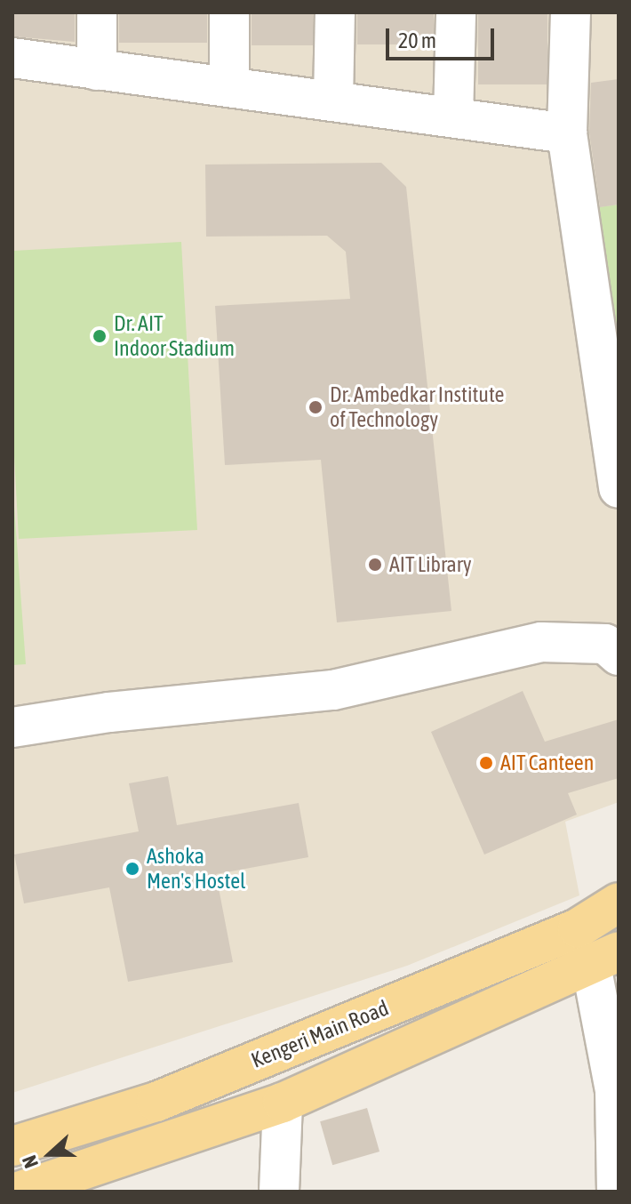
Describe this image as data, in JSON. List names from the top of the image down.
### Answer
{
  "streets": {
    "main road": ["Kengeri Main Road"]
  },
  "places": [
    "Dr. AIT Indoor Stadium",
    "Dr. Ambedkar Institute of Technology",
    "AIT Library",
    "AIT Canteen",
    "Ashoka Men's Hostel"
  ],
  "scale_bar": "20 m",
  "north": "left"
}
